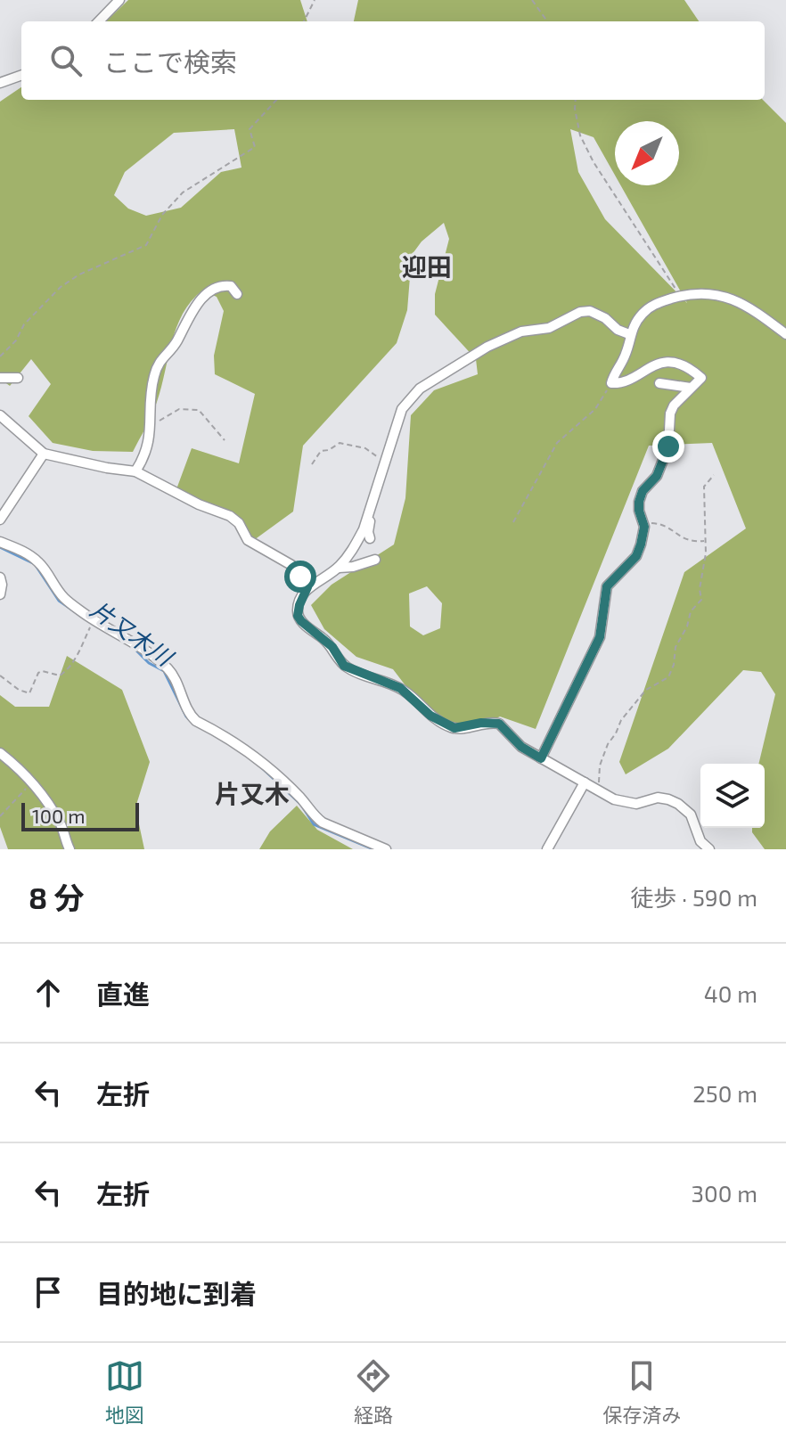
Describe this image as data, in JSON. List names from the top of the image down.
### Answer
{
  "districts": ["迎田", "片又木"],
  "water": ["片又木川"],
  "scale_bar": "100 m",
  "north": "bottom left",
  "page": {
    "search": "ここで検索",
    "scale": "100 m",
    "heading": ["8 分", "徒歩 · 590 m"],
    "list": [
      ["直進", "40 m"],
      ["左折", "250 m"],
      ["左折", "300 m"],
      "目的地に到着"
    ],
    "nav": ["地図", "経路", "保存済み"]
  }
}
